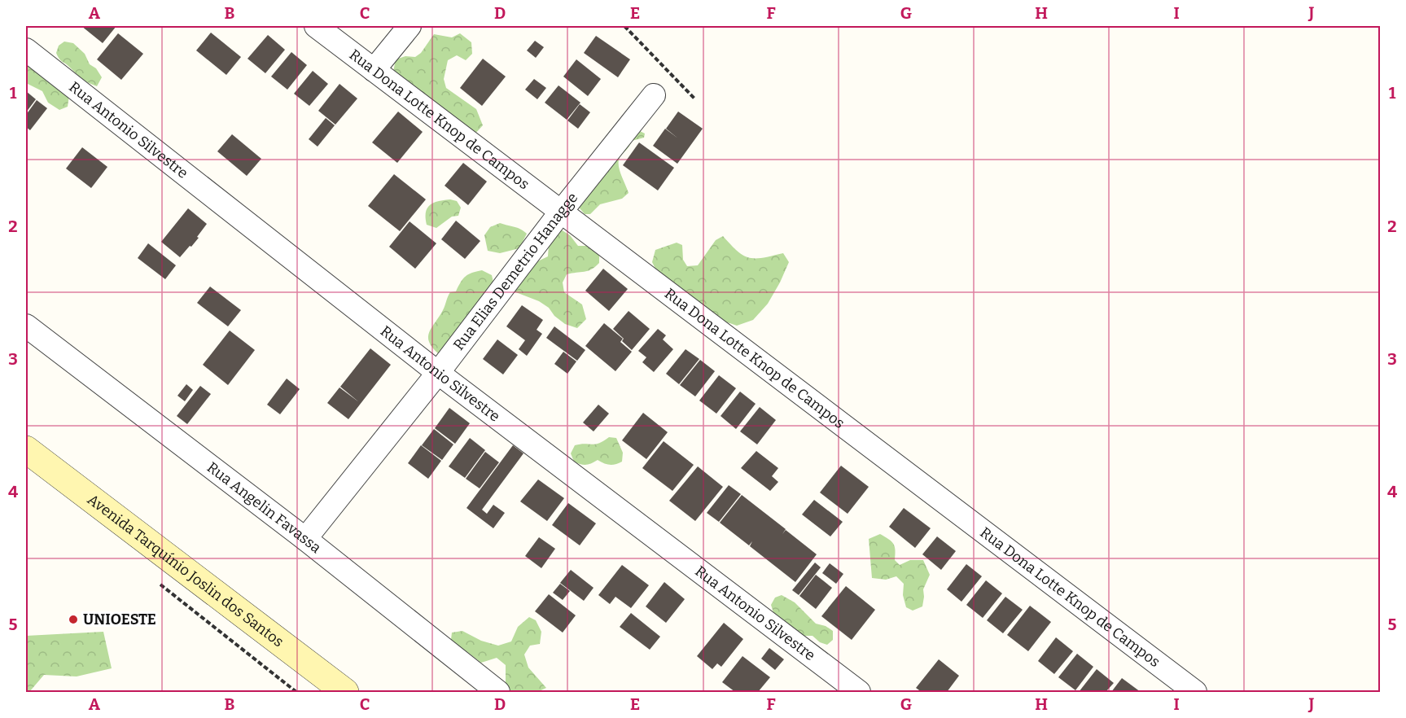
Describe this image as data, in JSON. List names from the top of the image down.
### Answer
{
  "streets": {
    "main road": ["Avenida Tarquínio Joslin dos Santos"],
    "street": [
      "Rua Dona Lotte Knop de Campos",
      "Rua Antonio Silvestre",
      "Rua Elias Demetrio Hanagge",
      "Rua Angelin Favassa"
    ]
  },
  "crossings": [
    ["Rua Dona Lotte Knop de Campos", "Rua Elias Demetrio Hanagge"],
    ["Rua Antonio Silvestre", "Rua Elias Demetrio Hanagge"],
    ["Rua Elias Demetrio Hanagge", "Rua Angelin Favassa"]
  ],
  "places": ["UNIOESTE"],
  "grid": {
    "columns": [
      "A",
      "B",
      "C",
      "D",
      "E",
      "F",
      "G",
      "H",
      "I",
      "J"
    ],
    "rows": [
      "1",
      "2",
      "3",
      "4",
      "5"
    ]
  }
}
